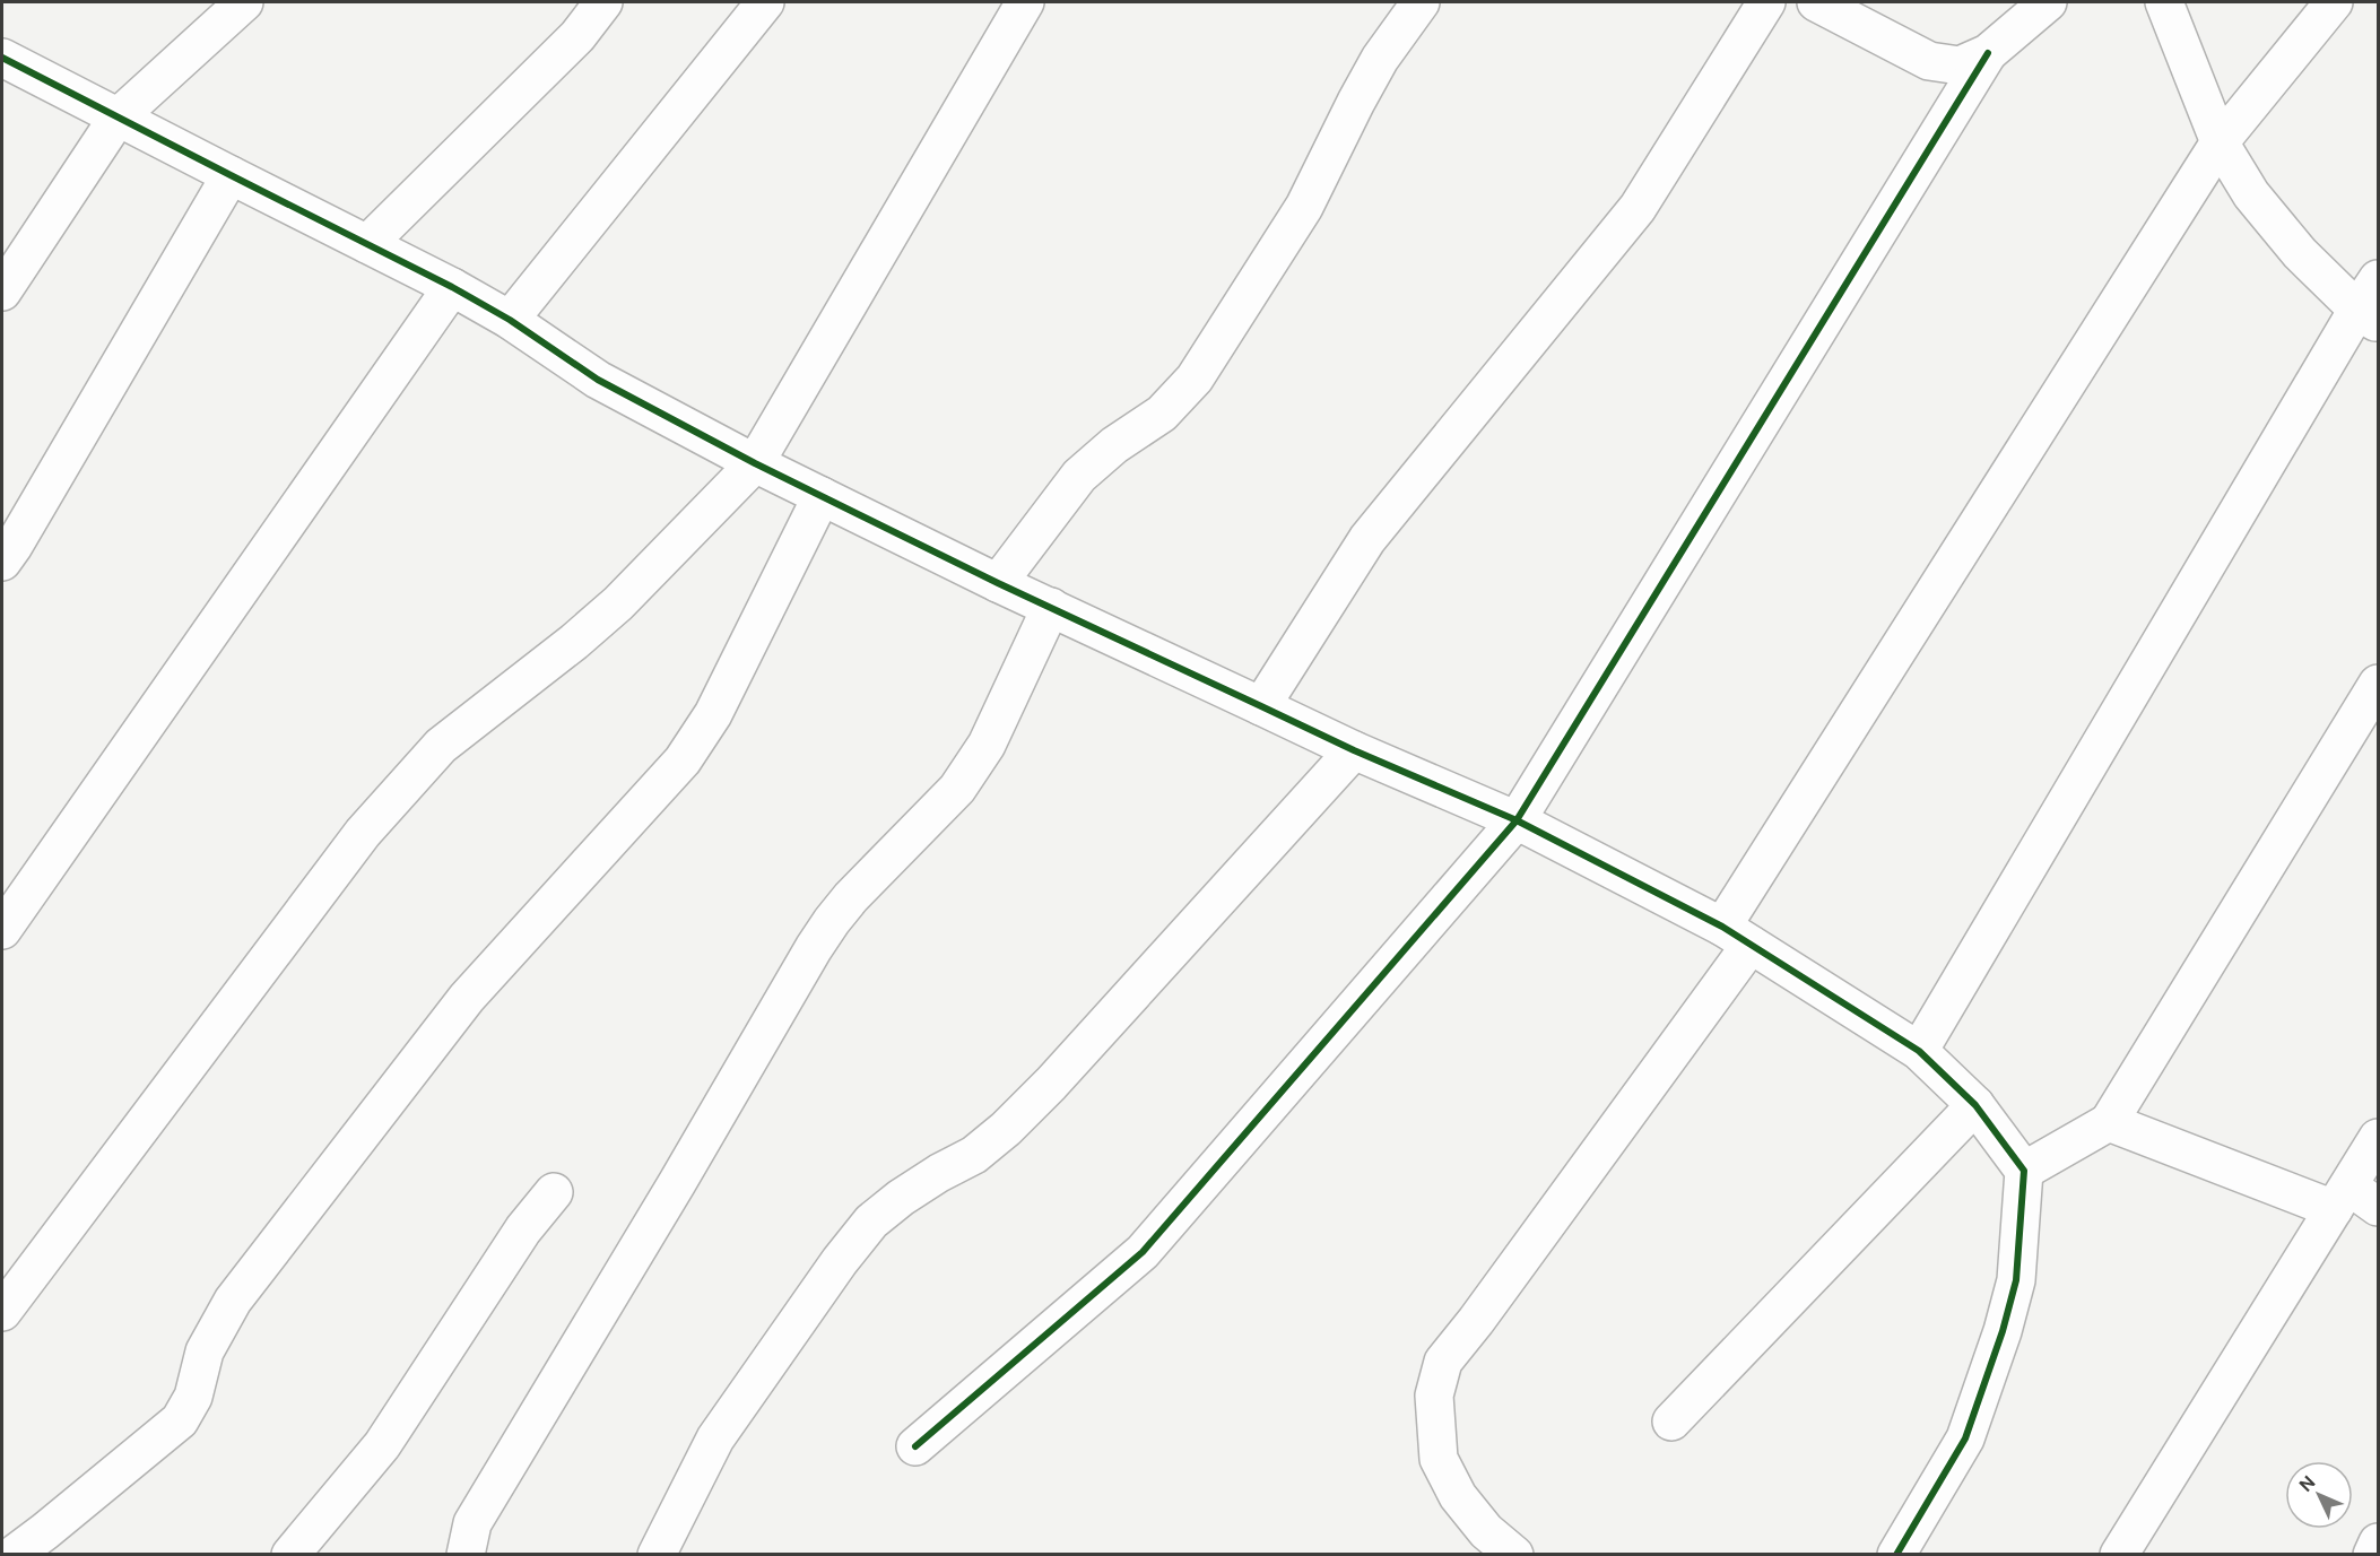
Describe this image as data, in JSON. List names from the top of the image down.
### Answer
{
  "north": "top left"
}
